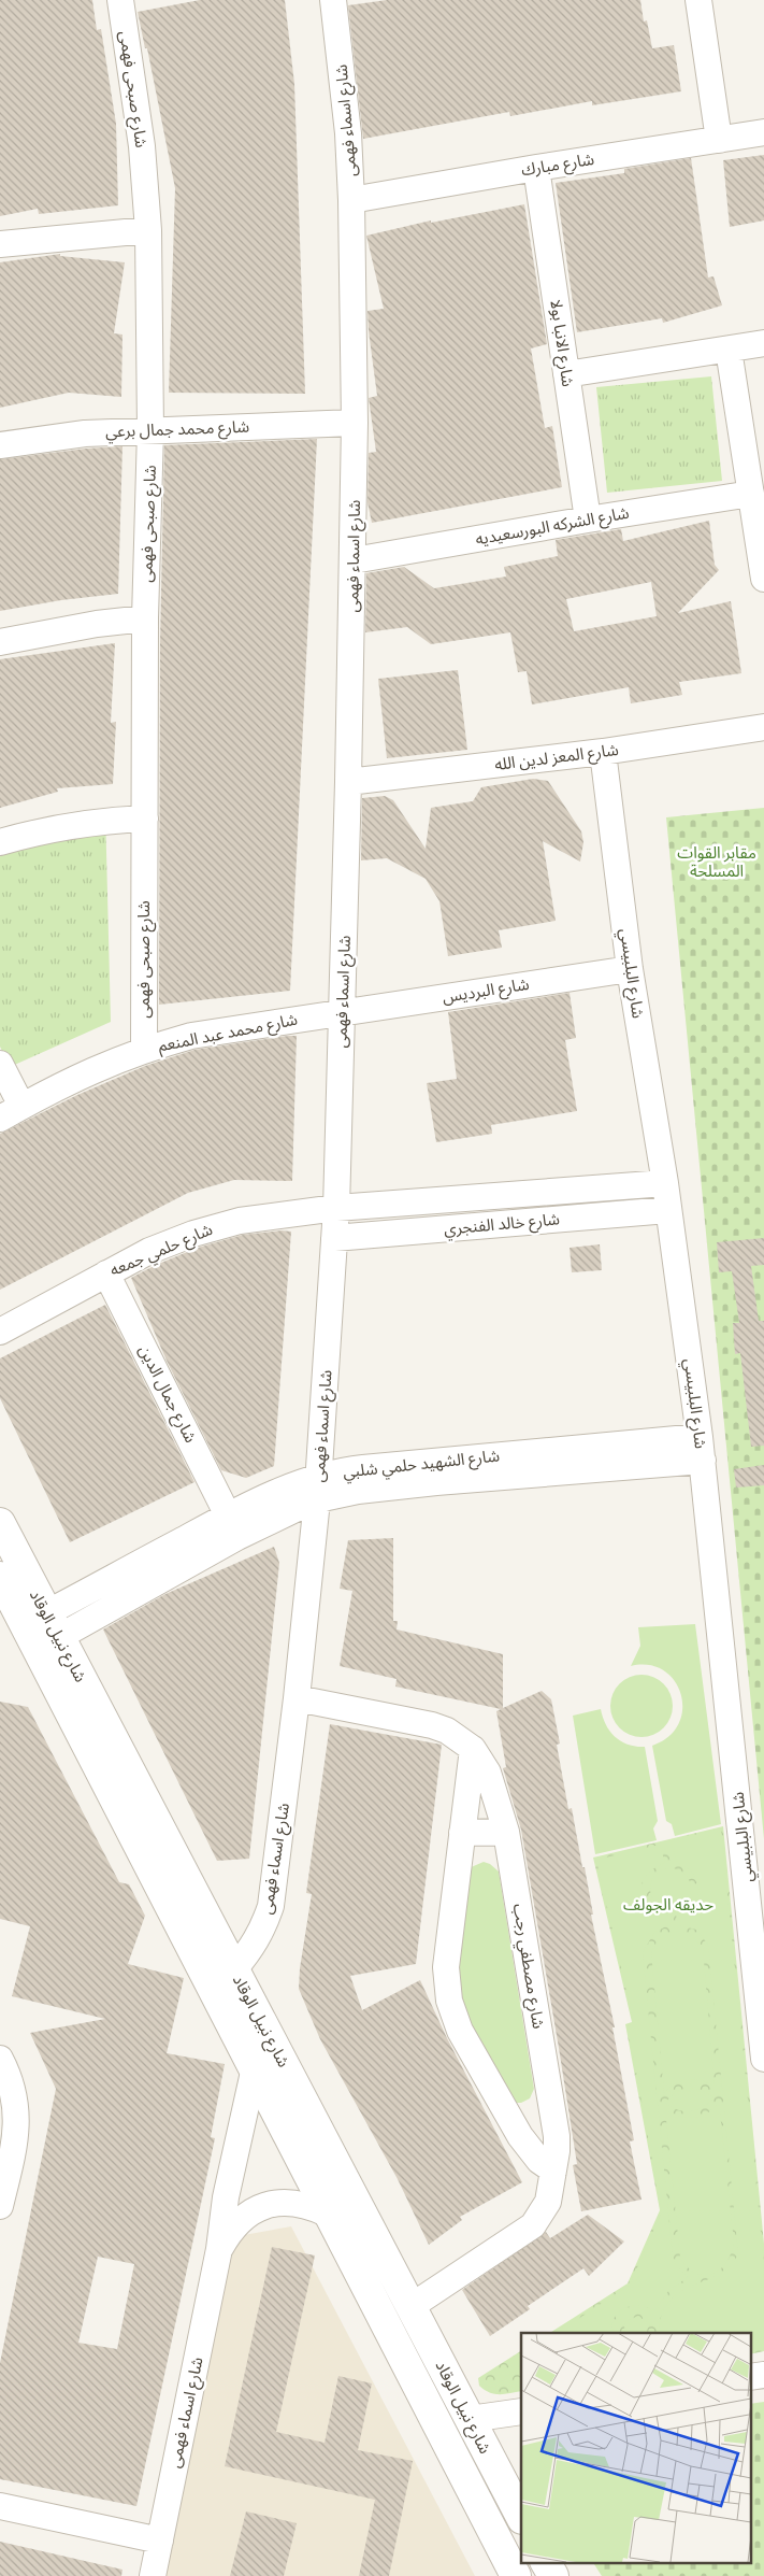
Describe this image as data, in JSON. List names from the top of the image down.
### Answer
{
  "streets": {
    "street": [
      "شارع صبحى فهمى",
      "شارع اسماء فهمى",
      "شارع مبارك",
      "شارع الانبا بولا",
      "شارع محمد جمال برعي",
      "شارع الشركه البورسعيديه",
      "شارع المعز لدين الله",
      "شارع البلبيسي",
      "شارع البرديس",
      "شارع محمد عبد المنعم",
      "شارع خالد الفنجري",
      "شارع حلمي جمعه",
      "شارع جمال الدين",
      "شارع الشهيد حلمي شلبي",
      "شارع نبيل الوقاد",
      "شارع مصطفي رجب"
    ]
  },
  "crossings": [
    ["شارع صبحى فهمى", "شارع محمد جمال برعي"],
    ["شارع صبحى فهمى", "شارع محمد عبد المنعم"],
    ["شارع اسماء فهمى", "شارع مبارك"],
    ["شارع اسماء فهمى", "شارع محمد جمال برعي"],
    ["شارع اسماء فهمى", "شارع الشركه البورسعيديه"],
    ["شارع اسماء فهمى", "شارع المعز لدين الله"],
    ["شارع اسماء فهمى", "شارع البرديس"],
    ["شارع اسماء فهمى", "شارع محمد عبد المنعم"],
    ["شارع اسماء فهمى", "شارع خالد الفنجري"],
    ["شارع اسماء فهمى", "شارع حلمي جمعه"],
    ["شارع اسماء فهمى", "شارع الشهيد حلمي شلبي"],
    ["شارع اسماء فهمى", "شارع نبيل الوقاد"],
    ["شارع اسماء فهمى", "شارع مصطفي رجب"],
    ["شارع مبارك", "شارع الانبا بولا"],
    ["شارع الانبا بولا", "شارع الشركه البورسعيديه"],
    ["شارع المعز لدين الله", "شارع البلبيسي"],
    ["شارع البلبيسي", "شارع البرديس"],
    ["شارع البلبيسي", "شارع خالد الفنجري"],
    ["شارع البلبيسي", "شارع الشهيد حلمي شلبي"],
    ["شارع البرديس", "شارع محمد عبد المنعم"],
    ["شارع خالد الفنجري", "شارع حلمي جمعه"],
    ["شارع حلمي جمعه", "شارع جمال الدين"],
    ["شارع جمال الدين", "شارع الشهيد حلمي شلبي"],
    ["شارع الشهيد حلمي شلبي", "شارع نبيل الوقاد"],
    ["شارع نبيل الوقاد", "شارع مصطفي رجب"]
  ],
  "parks": ["مقابر القوات المسلحة", "حديقه الجولف"]
}
